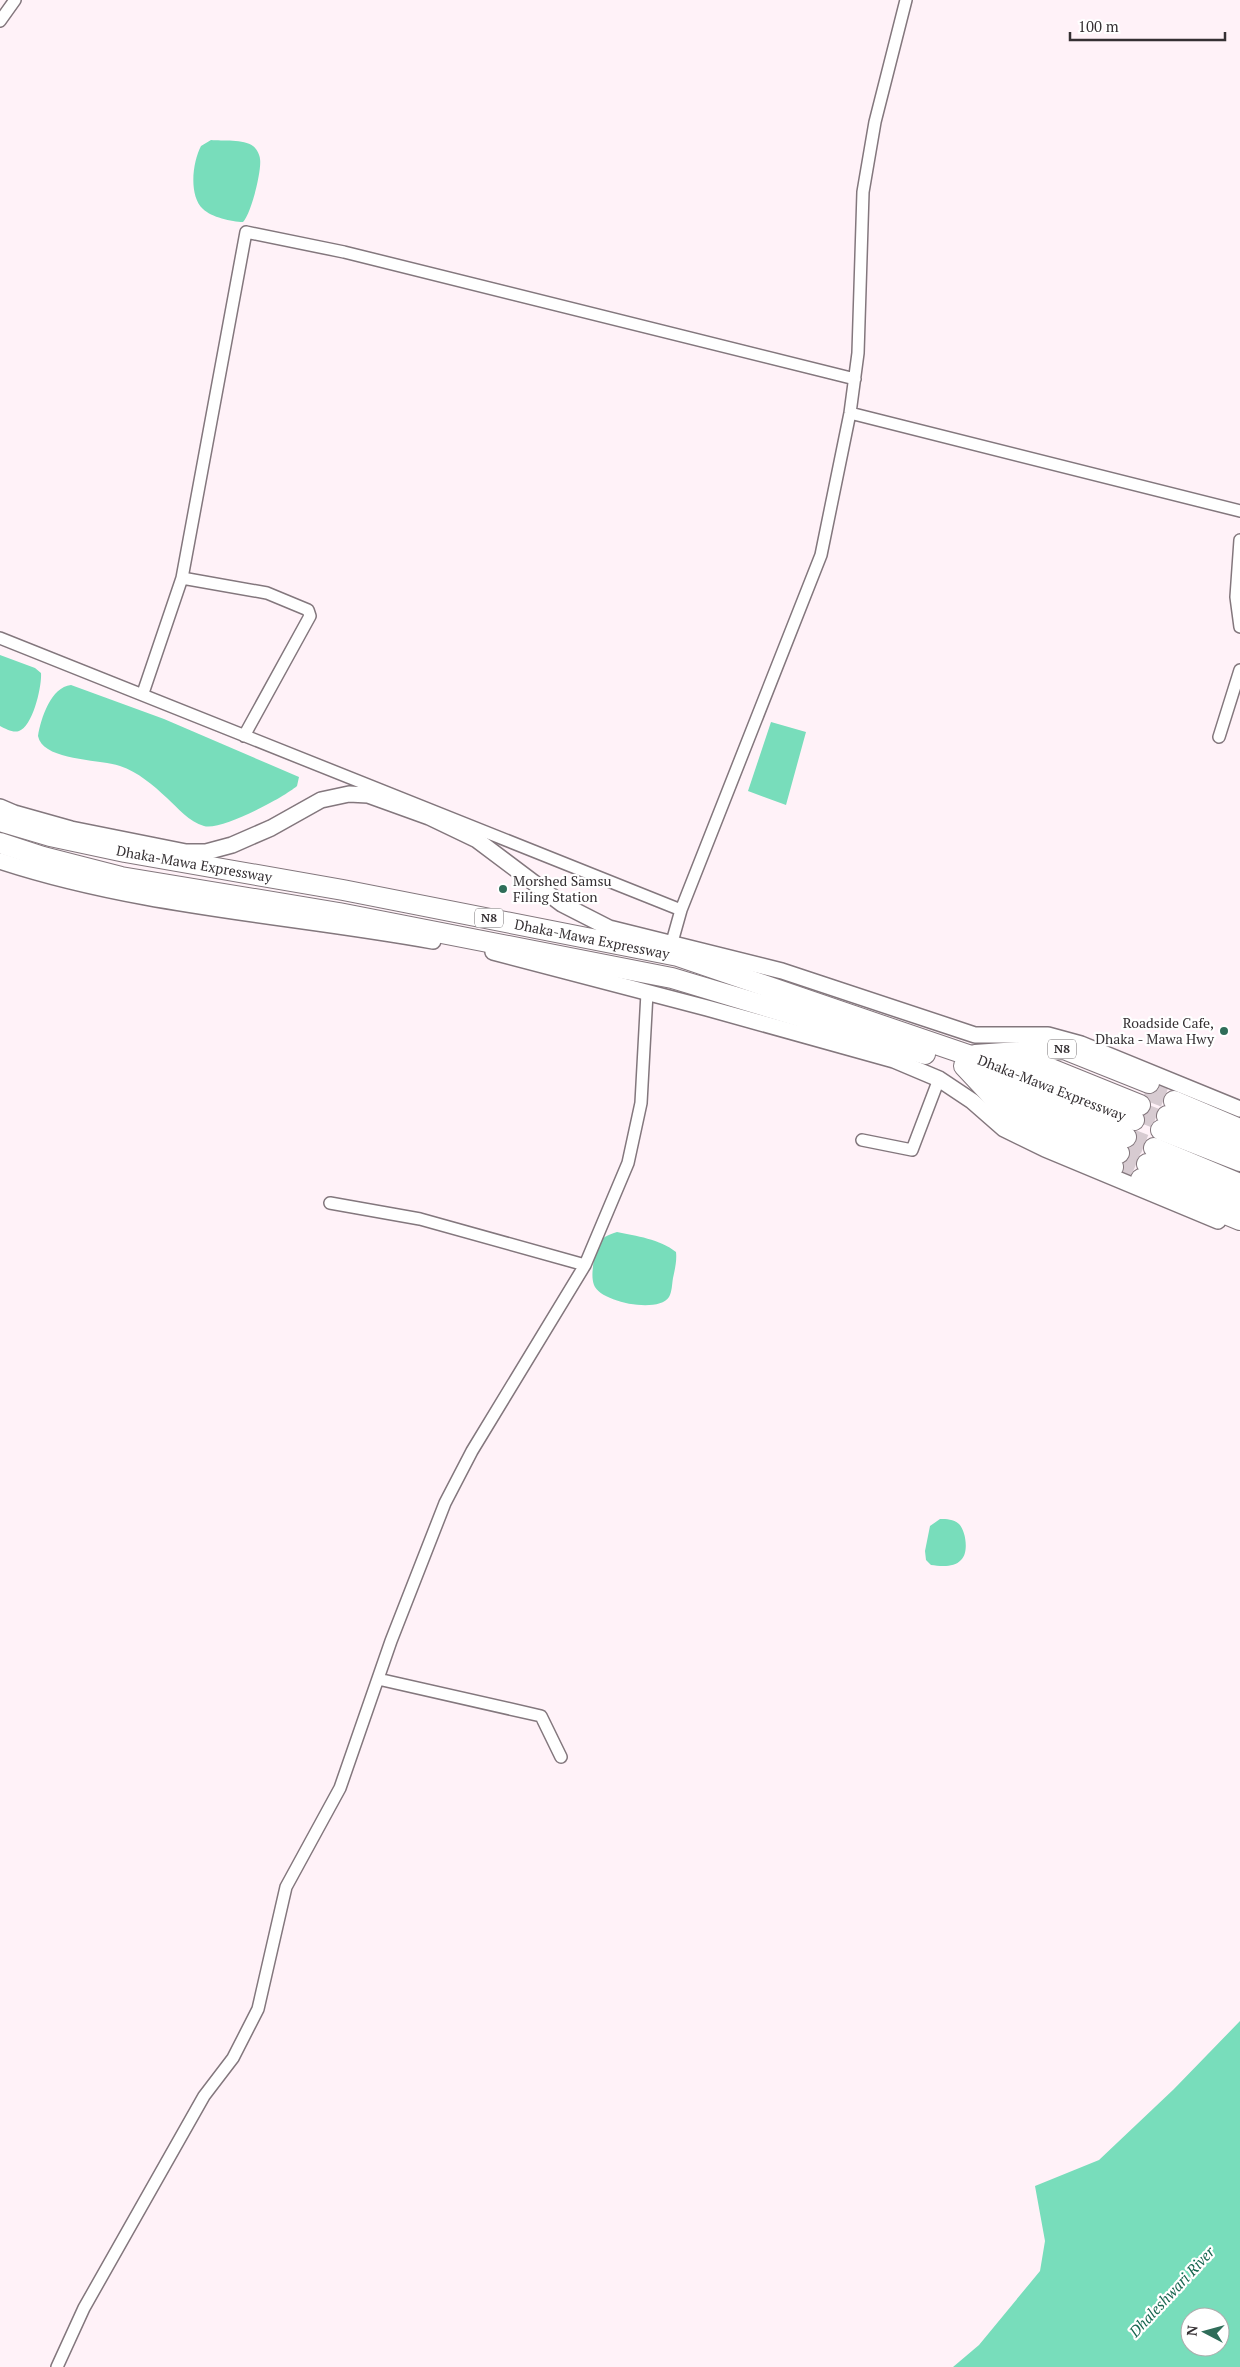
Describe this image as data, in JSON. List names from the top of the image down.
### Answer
{
  "streets": {
    "highway": ["Dhaka-Mawa Expressway", "N8"]
  },
  "water": ["Dhaleshwari River"],
  "places": ["Morshed Samsu Filing Station", "Roadside Cafe, Dhaka - Mawa Hwy"],
  "scale_bar": "100 m",
  "north": "left"
}
